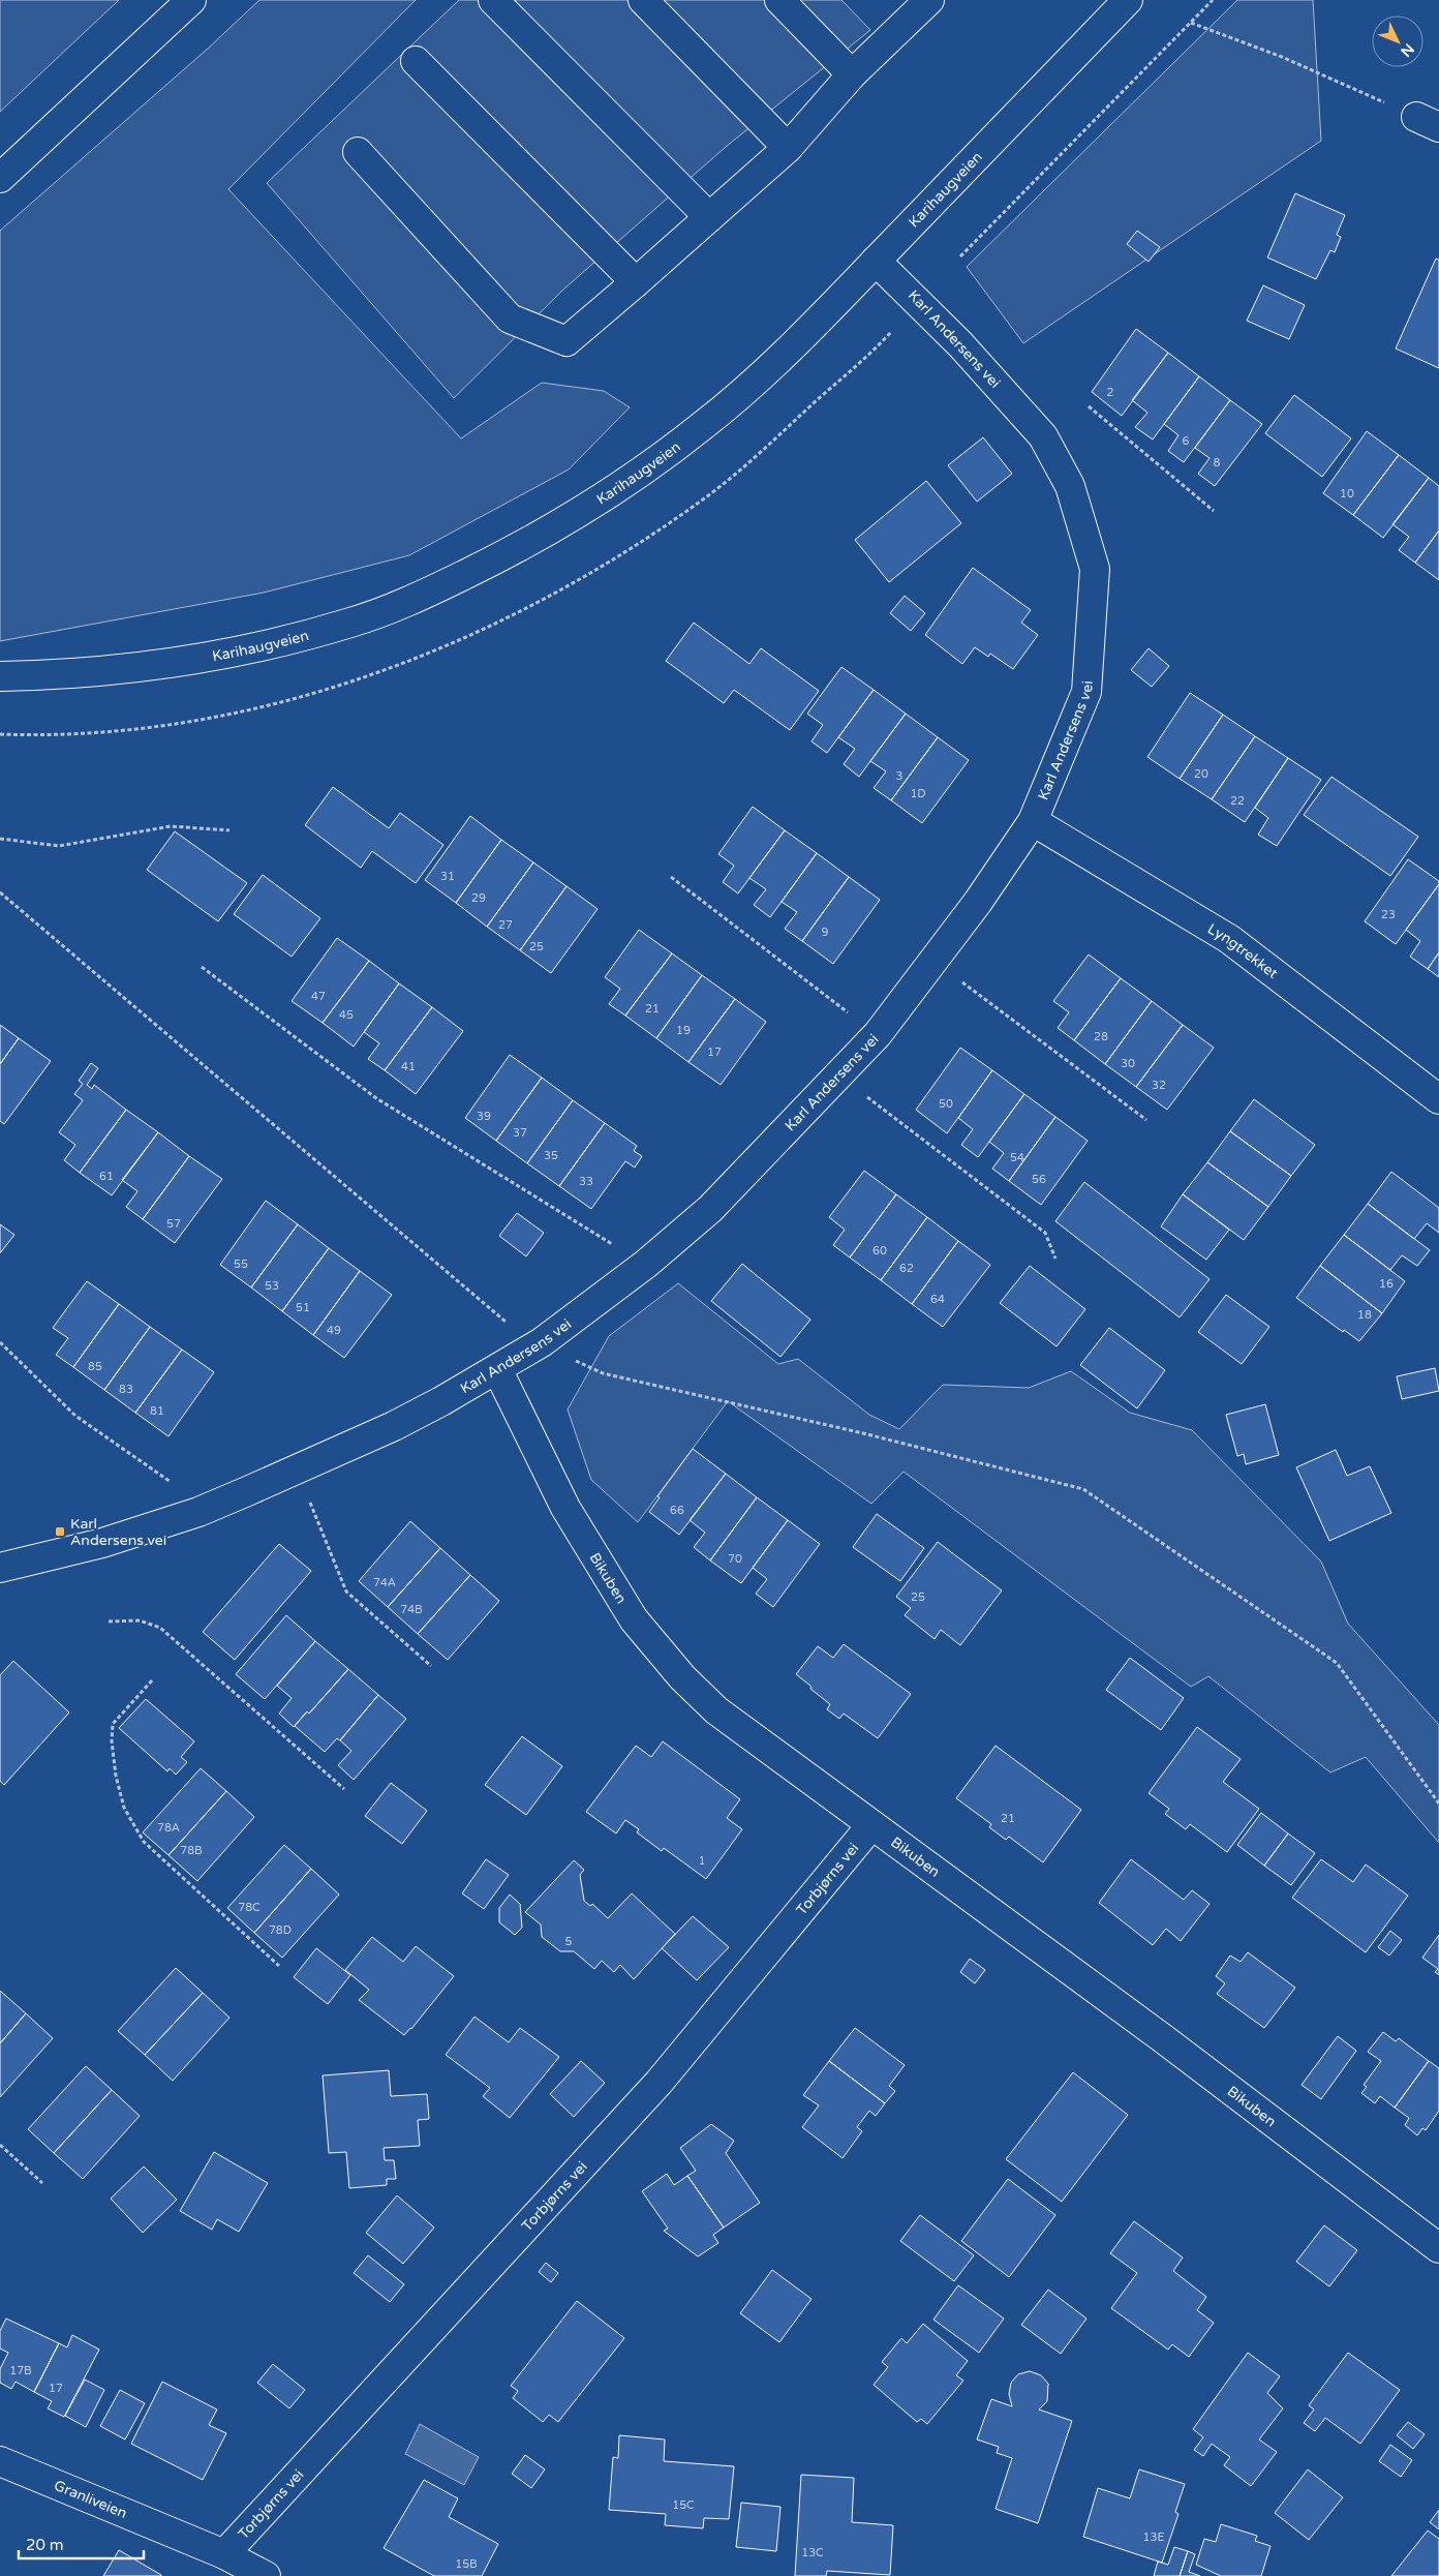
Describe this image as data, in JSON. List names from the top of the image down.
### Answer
{
  "streets": {
    "main road": [
      "Karihaugveien",
      "Karl Andersens vei",
      "Lyngtrekket",
      "Bikuben",
      "Torbjørns vei",
      "Granliveien"
    ]
  },
  "crossings": [
    ["Karihaugveien", "Karl Andersens vei"],
    ["Karl Andersens vei", "Lyngtrekket"],
    ["Karl Andersens vei", "Bikuben"],
    ["Bikuben", "Torbjørns vei"],
    ["Torbjørns vei", "Granliveien"]
  ],
  "places": {
    "transit": ["Karl Andersens vei"]
  },
  "house_numbers": [
    "2",
    "6",
    "8",
    "10",
    "20",
    "3",
    "1D",
    "22",
    "31",
    "29",
    "23",
    "27",
    "9",
    "25",
    "47",
    "21",
    "45",
    "19",
    "28",
    "17",
    "30",
    "41",
    "32",
    "50",
    "39",
    "37",
    "35",
    "54",
    "61",
    "56",
    "33",
    "57",
    "60",
    "55",
    "62",
    "16",
    "53",
    "64",
    "51",
    "18",
    "49",
    "85",
    "83",
    "81",
    "66",
    "70",
    "74A",
    "25",
    "74B",
    "21",
    "78A",
    "78B",
    "1",
    "78C",
    "78D",
    "5",
    "17B",
    "17",
    "15C",
    "13E",
    "13C",
    "15B"
  ],
  "scale_bar": "20 m",
  "north": "bottom right"
}
